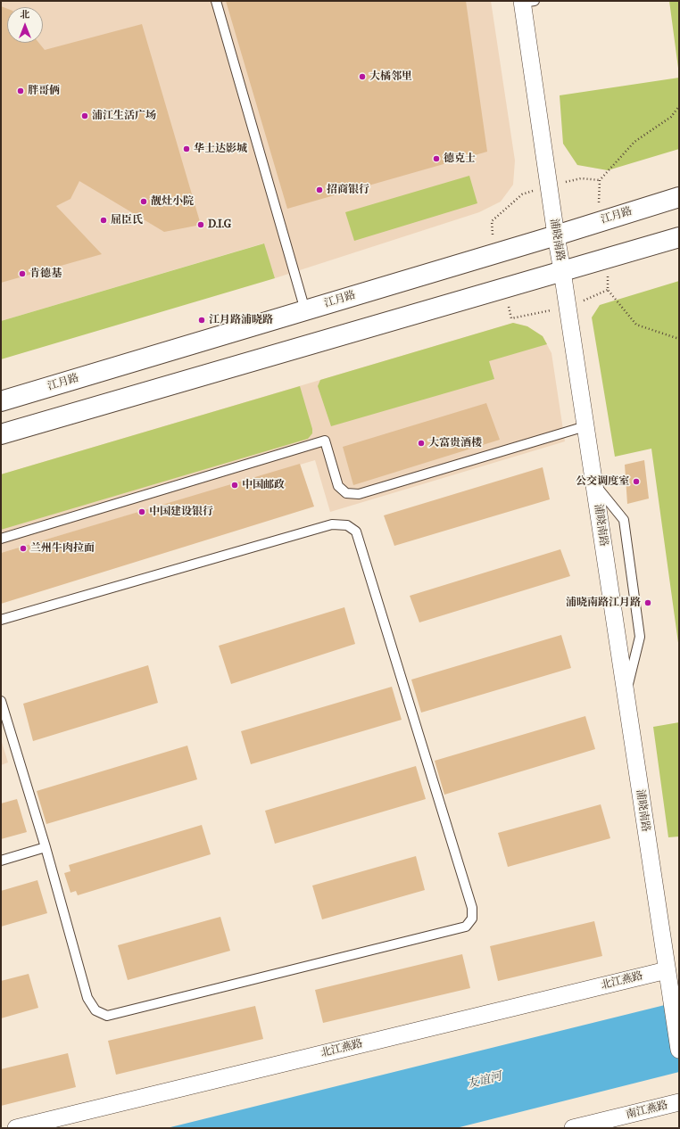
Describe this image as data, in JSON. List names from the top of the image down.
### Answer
{
  "streets": {
    "street": [
      "江月路",
      "浦晓南路",
      "北江燕路",
      "南江燕路"
    ]
  },
  "crossings": [
    ["江月路", "浦晓南路"],
    ["浦晓南路", "北江燕路"]
  ],
  "water": ["友谊河"],
  "places": [
    "大橘邻里",
    "胖哥俩",
    "浦江生活广场",
    "华士达影城",
    "德克士",
    "招商银行",
    "靓灶小院",
    "屈臣氏",
    "D.I.G",
    "肯德基",
    "江月路浦晓路",
    "大富贵酒楼",
    "公交调度室",
    "中国邮政",
    "中国建设银行",
    "兰州牛肉拉面",
    "浦晓南路江月路"
  ],
  "north": "top"
}
